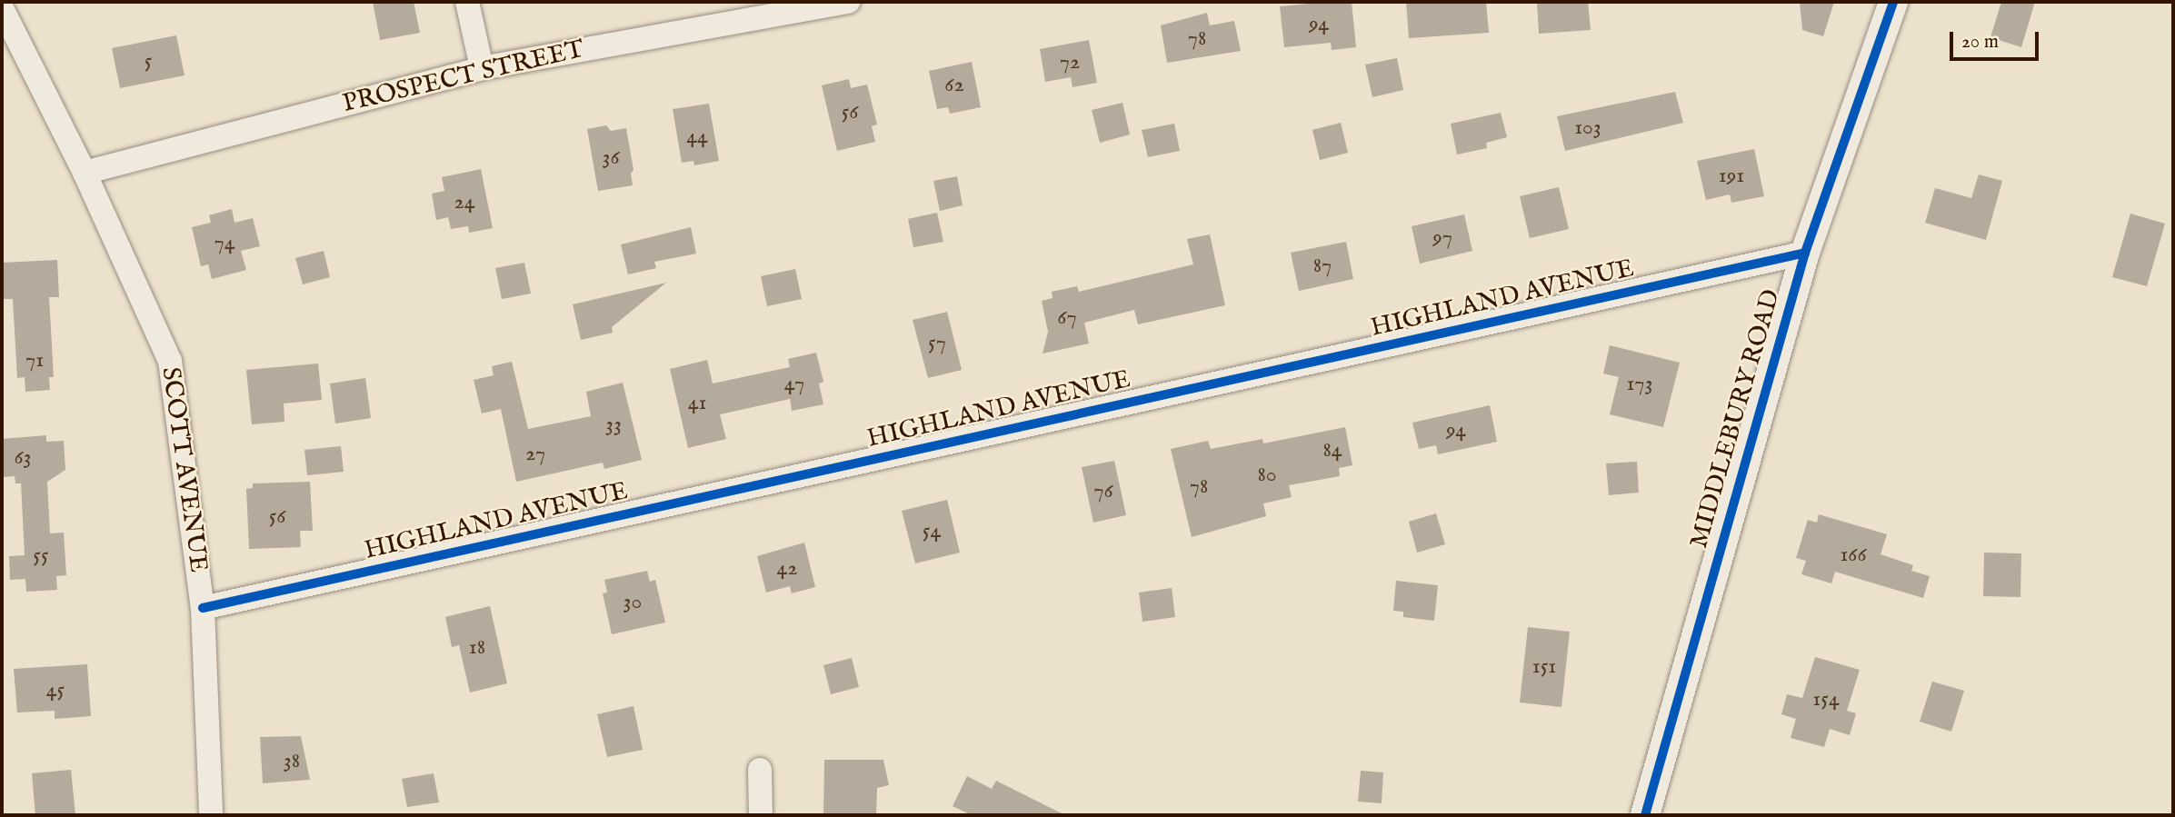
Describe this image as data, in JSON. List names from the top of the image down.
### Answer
{
  "streets": {
    "street": [
      "PROSPECT STREET",
      "HIGHLAND AVENUE",
      "MIDDLEBURY ROAD",
      "SCOTT AVENUE"
    ]
  },
  "crossings": [
    ["PROSPECT STREET", "SCOTT AVENUE"],
    ["HIGHLAND AVENUE", "MIDDLEBURY ROAD"],
    ["HIGHLAND AVENUE", "SCOTT AVENUE"]
  ],
  "house_numbers": [
    "94",
    "78",
    "5",
    "72",
    "62",
    "56",
    "103",
    "44",
    "36",
    "191",
    "24",
    "97",
    "74",
    "87",
    "67",
    "57",
    "71",
    "47",
    "173",
    "41",
    "33",
    "94",
    "84",
    "27",
    "63",
    "80",
    "78",
    "76",
    "56",
    "54",
    "166",
    "55",
    "42",
    "30",
    "18",
    "151",
    "45",
    "154",
    "38"
  ],
  "scale_bar": "20 m"
}
